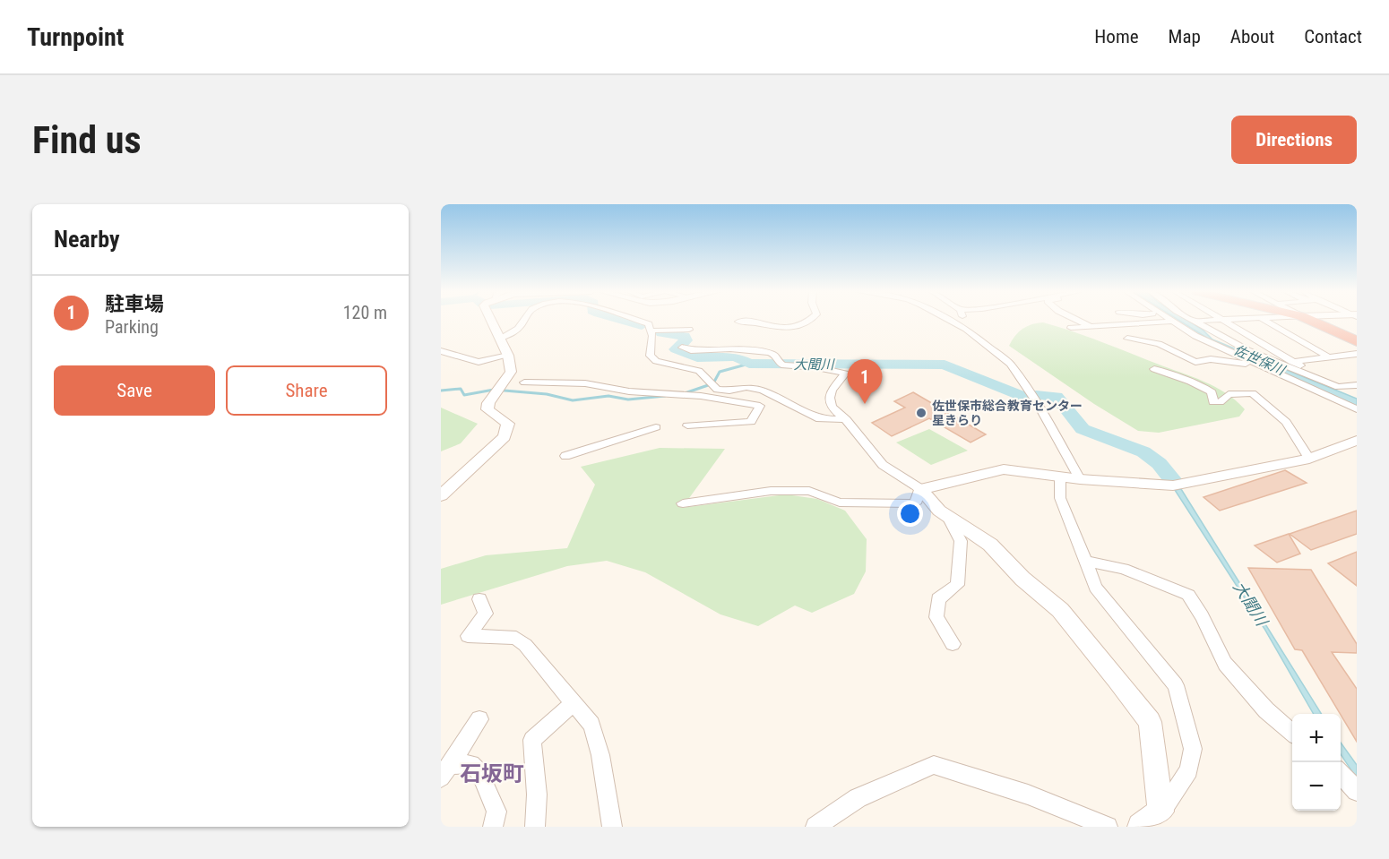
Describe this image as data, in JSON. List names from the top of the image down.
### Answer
{
  "districts": ["石坂町"],
  "water": ["佐世保川", "大聞川"],
  "places": ["佐世保市総合教育センター 星きらり"],
  "page": {
    "header": "Turnpoint",
    "nav": [
      "Home",
      "Map",
      "About",
      "Contact"
    ],
    "buttons": [
      "Directions",
      ["Save", "Share"]
    ],
    "title": "Find us",
    "heading": "Nearby",
    "list": [
      {
        "mark": "1",
        "name": "駐車場",
        "note": "Parking",
        "value": "120 m"
      }
    ],
    "pins": "1",
    "map_buttons": ["+", "−"]
  }
}
